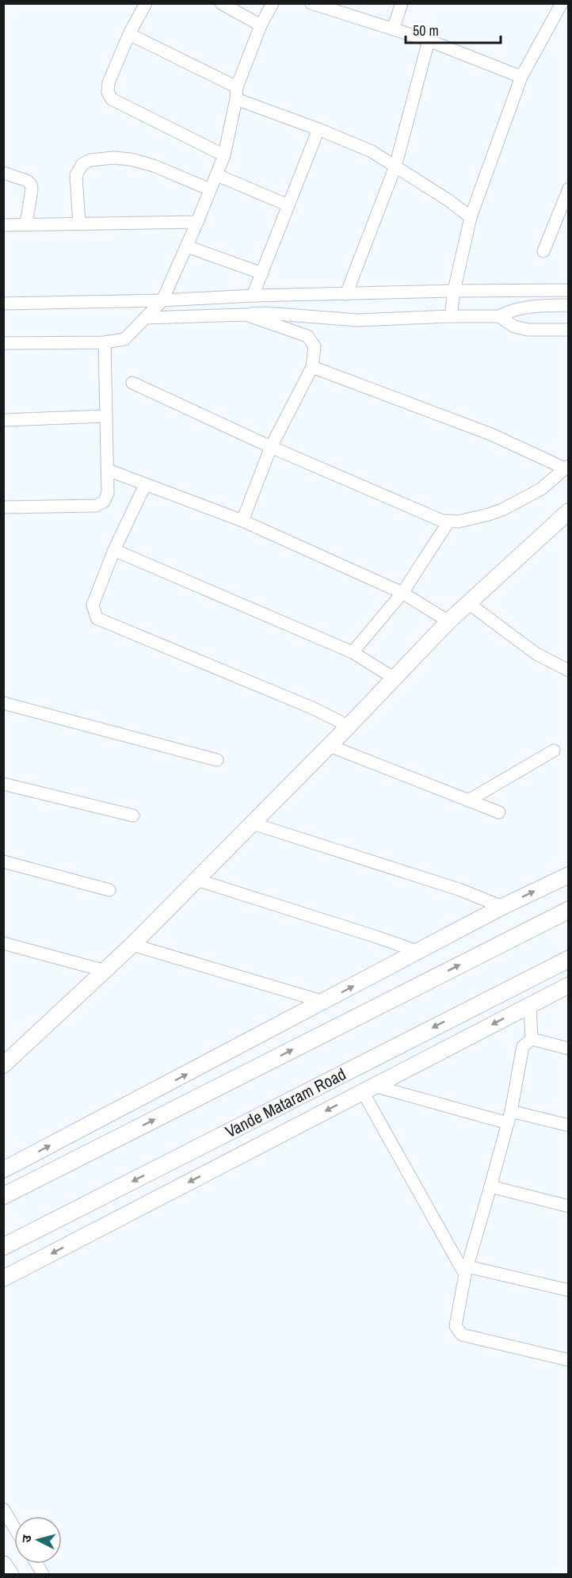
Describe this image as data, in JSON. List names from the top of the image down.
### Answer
{
  "streets": {
    "main road": ["Vande Mataram Road"]
  },
  "scale_bar": "50 m",
  "north": "left"
}
